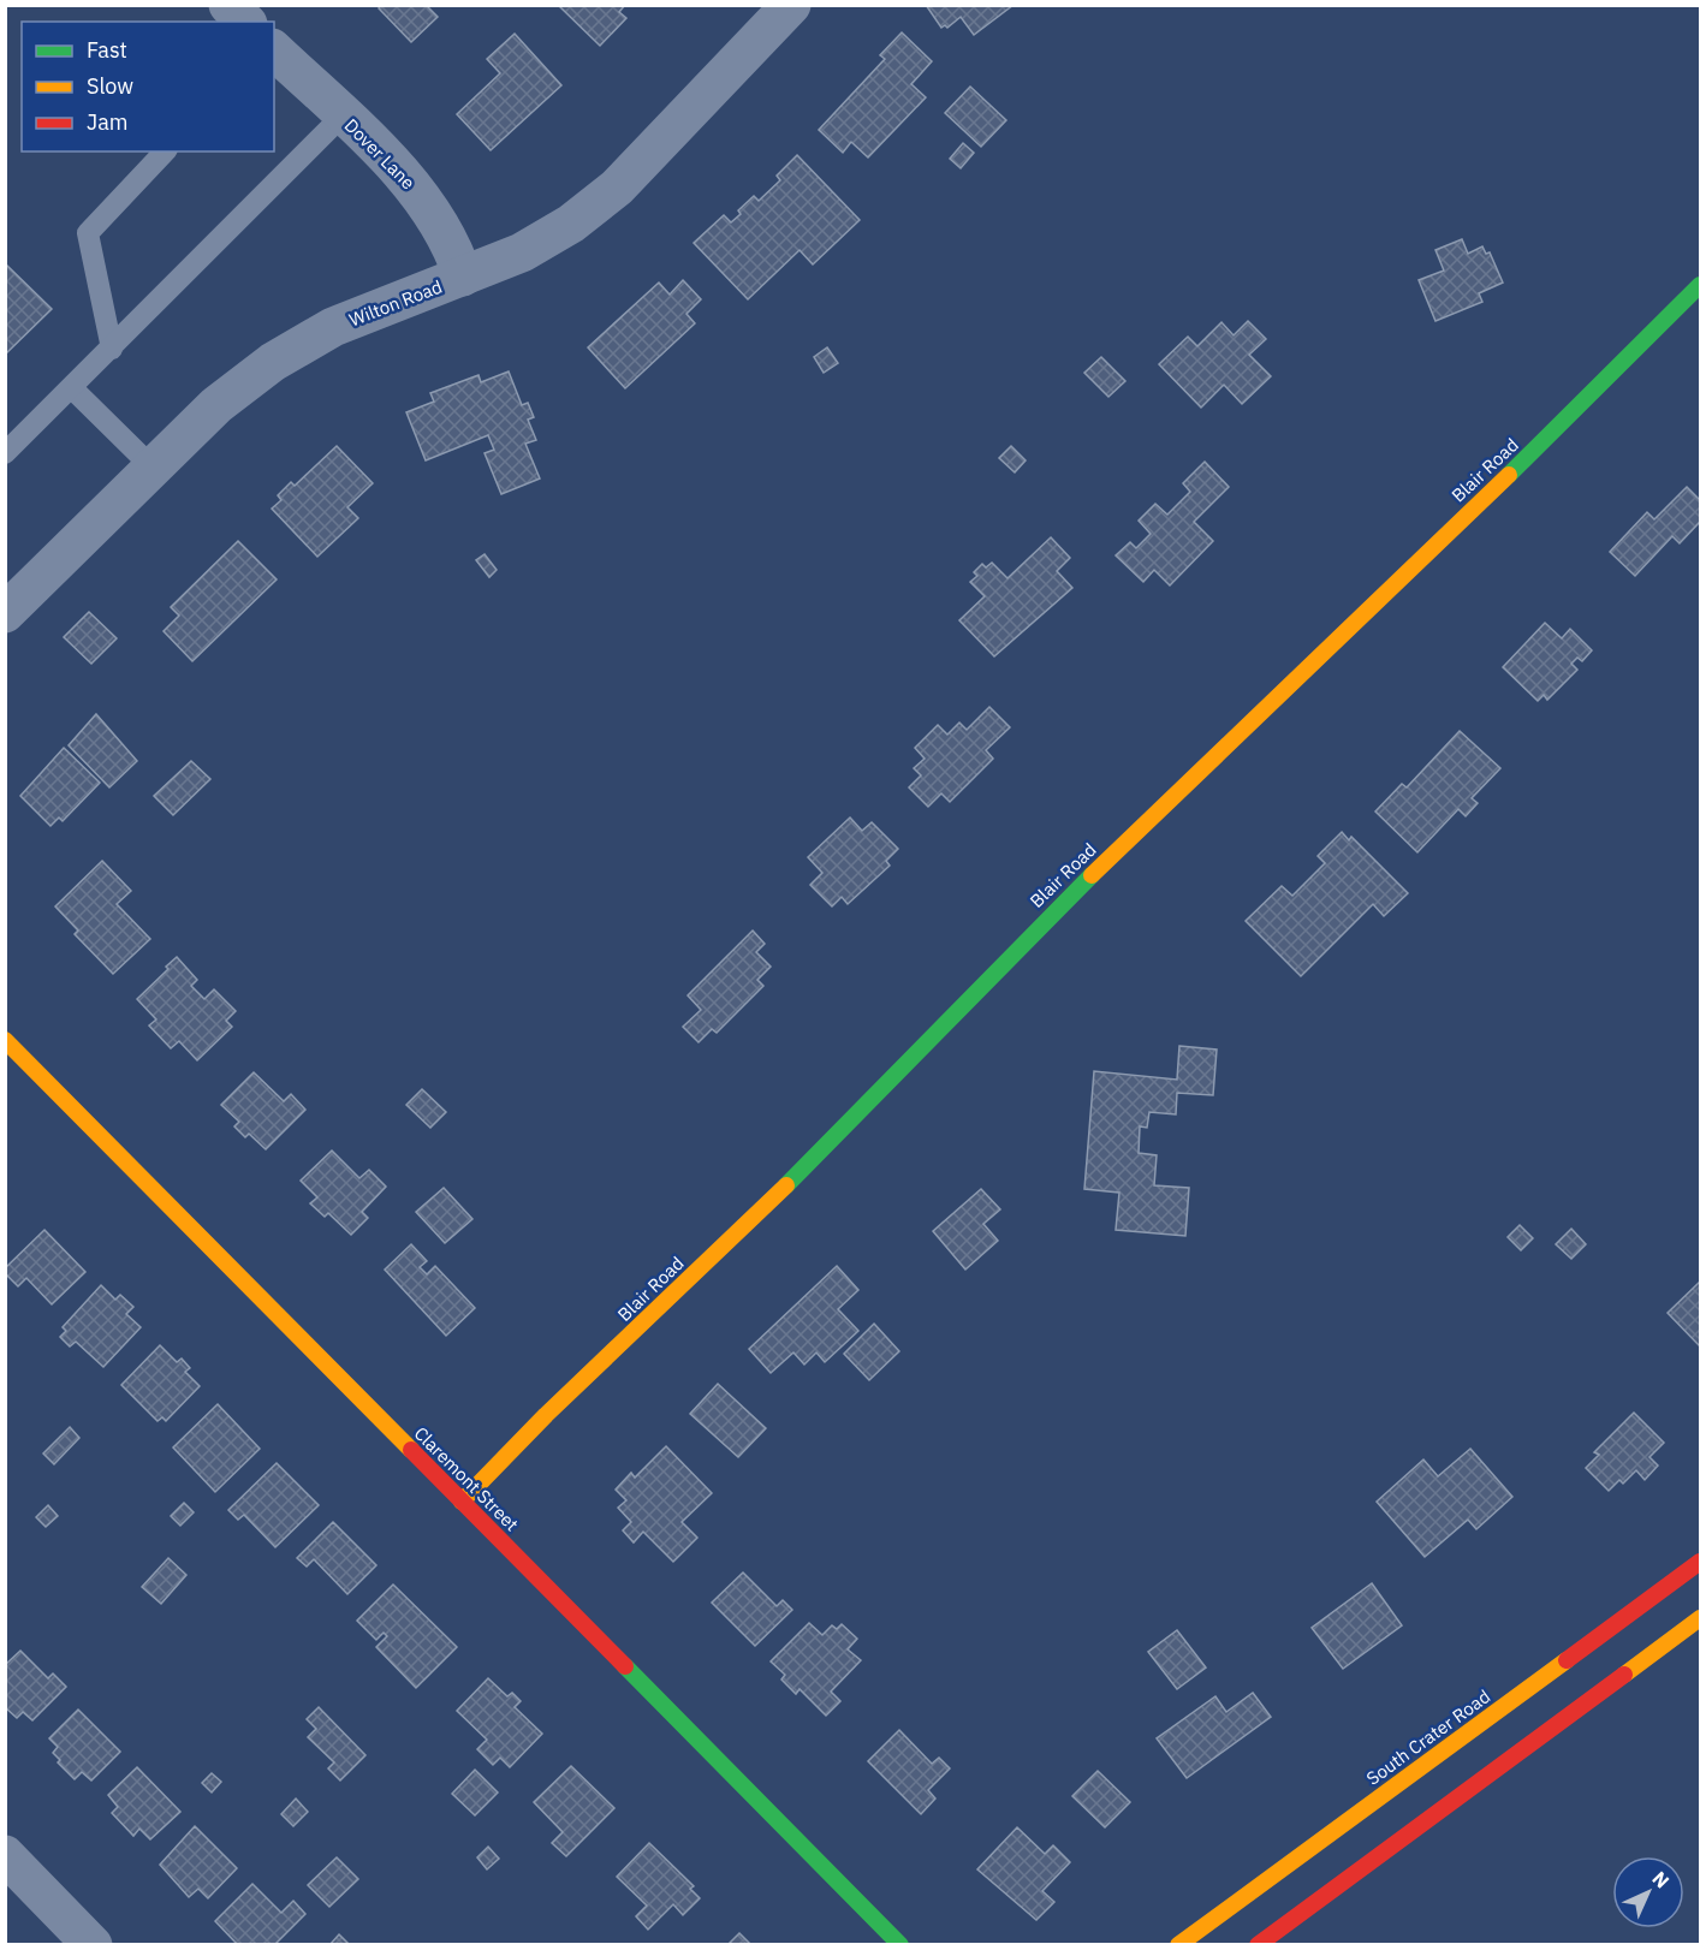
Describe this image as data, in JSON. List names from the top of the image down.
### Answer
{
  "streets": {
    "street": [
      "Dover Lane",
      "Wilton Road",
      "Blair Road",
      "Claremont Street",
      "South Crater Road"
    ]
  },
  "crossings": [
    ["Dover Lane", "Wilton Road"],
    ["Blair Road", "Claremont Street"]
  ],
  "legend": ["Fast", "Slow", "Jam"],
  "north": "top right"
}
